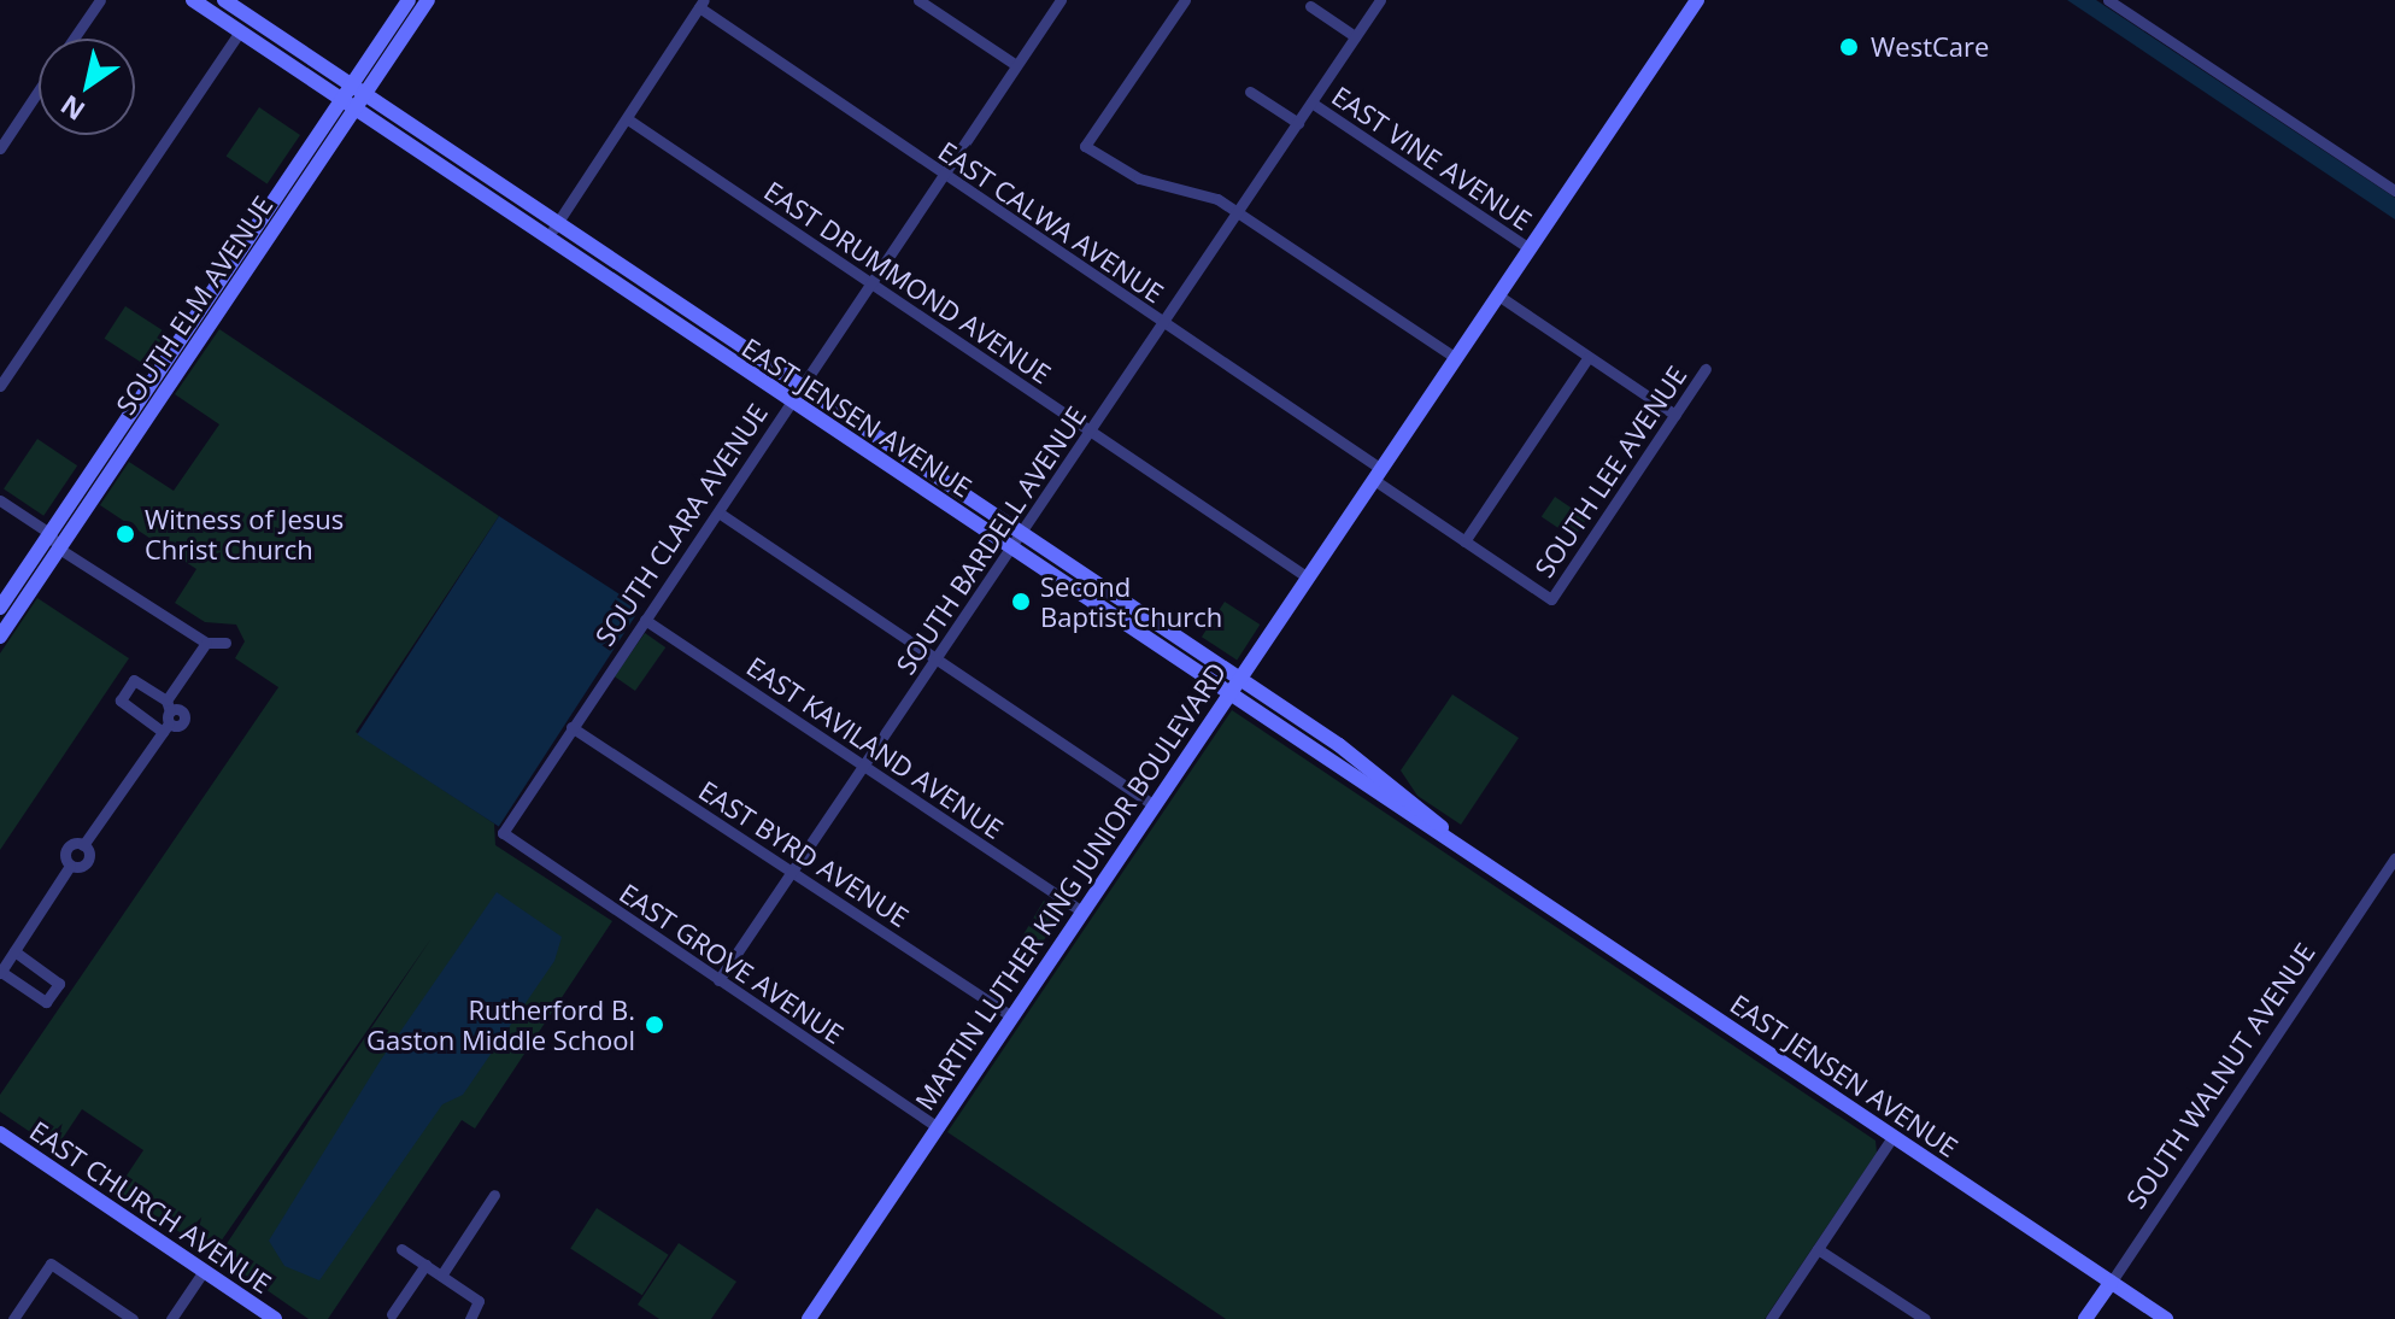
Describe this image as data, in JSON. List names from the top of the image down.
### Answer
{
  "streets": {
    "main road": [
      "SOUTH ELM AVENUE",
      "EAST JENSEN AVENUE",
      "MARTIN LUTHER KING JUNIOR BOULEVARD",
      "SOUTH WALNUT AVENUE",
      "EAST CHURCH AVENUE"
    ],
    "street": [
      "EAST VINE AVENUE",
      "EAST CALWA AVENUE",
      "EAST DRUMMOND AVENUE",
      "SOUTH LEE AVENUE",
      "SOUTH CLARA AVENUE",
      "SOUTH BARDELL AVENUE",
      "EAST KAVILAND AVENUE",
      "EAST BYRD AVENUE",
      "EAST GROVE AVENUE"
    ]
  },
  "crossings": [
    ["EAST VINE AVENUE", "SOUTH BARDELL AVENUE"],
    ["EAST VINE AVENUE", "MARTIN LUTHER KING JUNIOR BOULEVARD"],
    ["EAST CALWA AVENUE", "SOUTH LEE AVENUE"],
    ["EAST CALWA AVENUE", "SOUTH CLARA AVENUE"],
    ["EAST CALWA AVENUE", "SOUTH BARDELL AVENUE"],
    ["EAST CALWA AVENUE", "MARTIN LUTHER KING JUNIOR BOULEVARD"],
    ["EAST DRUMMOND AVENUE", "SOUTH CLARA AVENUE"],
    ["EAST DRUMMOND AVENUE", "SOUTH BARDELL AVENUE"],
    ["EAST DRUMMOND AVENUE", "MARTIN LUTHER KING JUNIOR BOULEVARD"],
    ["SOUTH ELM AVENUE", "EAST JENSEN AVENUE"],
    ["EAST JENSEN AVENUE", "SOUTH CLARA AVENUE"],
    ["EAST JENSEN AVENUE", "SOUTH BARDELL AVENUE"],
    ["EAST JENSEN AVENUE", "MARTIN LUTHER KING JUNIOR BOULEVARD"],
    ["EAST JENSEN AVENUE", "SOUTH WALNUT AVENUE"],
    ["SOUTH CLARA AVENUE", "EAST KAVILAND AVENUE"],
    ["SOUTH CLARA AVENUE", "EAST BYRD AVENUE"],
    ["SOUTH CLARA AVENUE", "EAST GROVE AVENUE"],
    ["SOUTH BARDELL AVENUE", "EAST KAVILAND AVENUE"],
    ["SOUTH BARDELL AVENUE", "EAST BYRD AVENUE"],
    ["SOUTH BARDELL AVENUE", "EAST GROVE AVENUE"],
    ["EAST KAVILAND AVENUE", "MARTIN LUTHER KING JUNIOR BOULEVARD"],
    ["EAST BYRD AVENUE", "MARTIN LUTHER KING JUNIOR BOULEVARD"],
    ["MARTIN LUTHER KING JUNIOR BOULEVARD", "EAST GROVE AVENUE"]
  ],
  "places": [
    "WestCare",
    "Witness of Jesus Christ Church",
    "Second Baptist Church",
    "Rutherford B. Gaston Middle School"
  ],
  "north": "bottom left"
}
